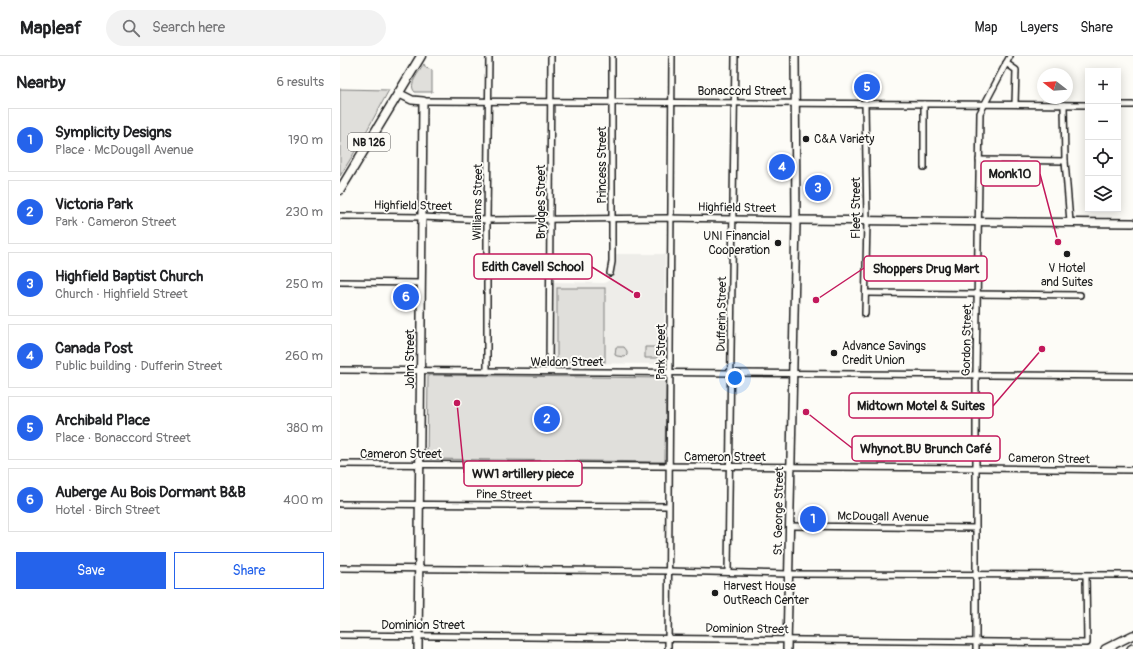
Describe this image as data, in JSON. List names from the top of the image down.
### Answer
{
  "streets": {
    "main road": ["NB 126"],
    "street": [
      "Bonaccord Street",
      "Princess Street",
      "Williams Street",
      "Brydges Street",
      "Highfield Street",
      "Fleet Street",
      "Dufferin Street",
      "Gordon Street",
      "Park Street",
      "John Street",
      "Weldon Street",
      "Cameron Street",
      "Pine Street",
      "St. George Street",
      "McDougall Avenue",
      "Dominion Street"
    ]
  },
  "crossings": [
    ["Bonaccord Street", "NB 126"],
    ["Bonaccord Street", "Princess Street"],
    ["Bonaccord Street", "Williams Street"],
    ["Bonaccord Street", "Brydges Street"],
    ["Bonaccord Street", "Fleet Street"],
    ["Bonaccord Street", "Dufferin Street"],
    ["Bonaccord Street", "Gordon Street"],
    ["Bonaccord Street", "Park Street"],
    ["Bonaccord Street", "John Street"],
    ["Bonaccord Street", "St. George Street"],
    ["Princess Street", "Highfield Street"],
    ["Williams Street", "Highfield Street"],
    ["Williams Street", "Weldon Street"],
    ["Brydges Street", "Highfield Street"],
    ["Brydges Street", "Weldon Street"],
    ["Highfield Street", "Fleet Street"],
    ["Highfield Street", "Dufferin Street"],
    ["Highfield Street", "Gordon Street"],
    ["Highfield Street", "Park Street"],
    ["Highfield Street", "John Street"],
    ["Highfield Street", "St. George Street"],
    ["Dufferin Street", "Weldon Street"],
    ["Dufferin Street", "Cameron Street"],
    ["Gordon Street", "Weldon Street"],
    ["Gordon Street", "Cameron Street"],
    ["Gordon Street", "McDougall Avenue"],
    ["Gordon Street", "Dominion Street"],
    ["Park Street", "Weldon Street"],
    ["Park Street", "Cameron Street"],
    ["Park Street", "Pine Street"],
    ["Park Street", "Dominion Street"],
    ["John Street", "Weldon Street"],
    ["John Street", "Cameron Street"],
    ["John Street", "Pine Street"],
    ["John Street", "Dominion Street"],
    ["Weldon Street", "St. George Street"],
    ["Cameron Street", "St. George Street"],
    ["St. George Street", "McDougall Avenue"],
    ["St. George Street", "Dominion Street"]
  ],
  "places": [
    "C&A Variety",
    "Monk10",
    "UNI Financial Cooperation",
    "V Hotel and Suites",
    "Edith Cavell School",
    "Shoppers Drug Mart",
    "Midtown Motel & Suites",
    "Advance Savings Credit Union",
    "WW1 artillery piece",
    "Whynot.BU Brunch Café",
    "Harvest House OutReach Center"
  ],
  "north": "left",
  "page": {
    "header": "Mapleaf",
    "search": "Search here",
    "nav": ["Map", "Layers", "Share"],
    "heading": ["Nearby", "6 results"],
    "map_buttons": ["+", "−"],
    "pins": [
      "5",
      "4",
      "3",
      "6",
      "2",
      "1"
    ],
    "list": [
      {
        "mark": "1",
        "name": "Symplicity Designs",
        "note": "Place · McDougall Avenue",
        "value": "190 m"
      },
      {
        "mark": "2",
        "name": "Victoria Park",
        "note": "Park · Cameron Street",
        "value": "230 m"
      },
      {
        "mark": "3",
        "name": "Highfield Baptist Church",
        "note": "Church · Highfield Street",
        "value": "250 m"
      },
      {
        "mark": "4",
        "name": "Canada Post",
        "note": "Public building · Dufferin Street",
        "value": "260 m"
      },
      {
        "mark": "5",
        "name": "Archibald Place",
        "note": "Place · Bonaccord Street",
        "value": "380 m"
      },
      {
        "mark": "6",
        "name": "Auberge Au Bois Dormant B&B",
        "note": "Hotel · Birch Street",
        "value": "400 m"
      }
    ],
    "buttons": ["Save", "Share"]
  }
}
